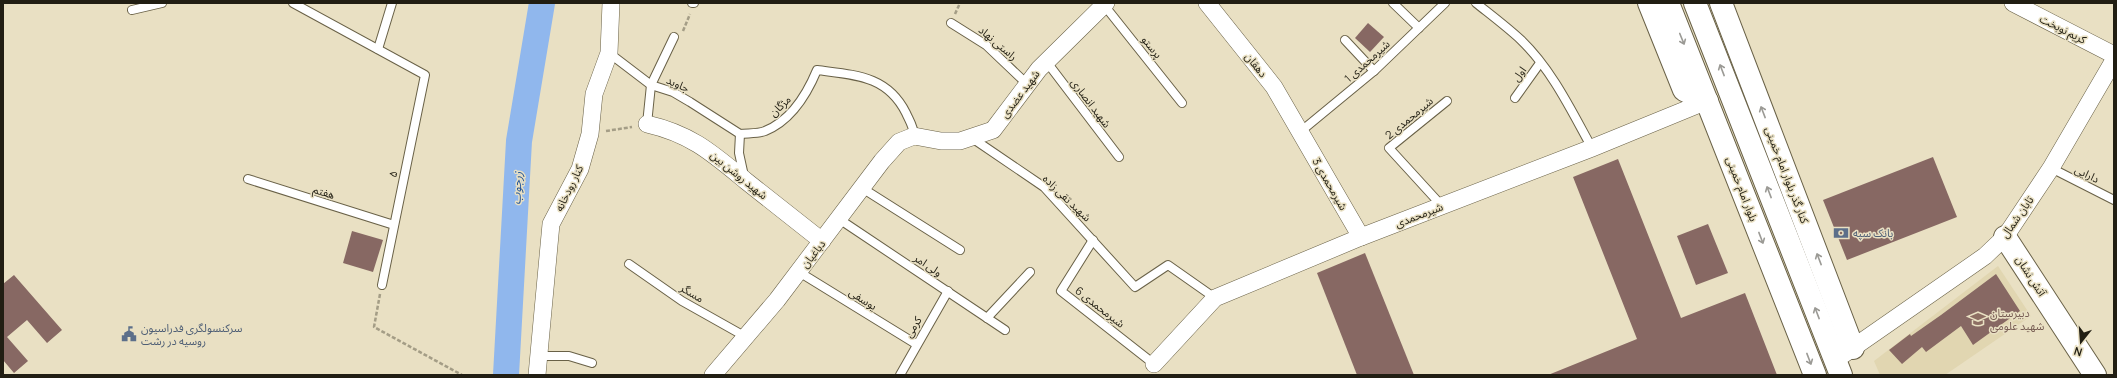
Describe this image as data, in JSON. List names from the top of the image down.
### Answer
{
  "streets": {
    "main road": ["کنار گذر بلوار امام خمینی", "بلوار امام خمینی", "آتش نشان"],
    "street": [
      "کریم نوبخت",
      "دهقان",
      "شهید عضدی",
      "شهید روشن بین",
      "شیرمحمدی 3",
      "کنار رودخانه",
      "شیرمحمدی",
      "تابان شمال",
      "دباغیان"
    ],
    "lane": [
      "راستی نهاد",
      "پرستو",
      "شیرمحمدی 1",
      "اول",
      "جاوید",
      "شهید انصاری",
      "مژگان",
      "شیرمحمدی 2",
      "۵",
      "دارایی",
      "هفتم",
      "شهید تقی زاده",
      "ولی امر",
      "مسگر",
      "یوسفی",
      "شیرمحمدی 6",
      "کرمی"
    ]
  },
  "crossings": [
    ["راستی نهاد", "شهید عضدی"],
    ["پرستو", "شهید عضدی"],
    ["شیرمحمدی 1", "دهقان"],
    ["شیرمحمدی 1", "شیرمحمدی 3"],
    ["دهقان", "شیرمحمدی 3"],
    ["جاوید", "مژگان"],
    ["جاوید", "کنار رودخانه"],
    ["شهید عضدی", "شهید انصاری"],
    ["شهید عضدی", "مژگان"],
    ["شهید عضدی", "شهید تقی زاده"],
    ["شهید عضدی", "دباغیان"],
    ["مژگان", "دباغیان"],
    ["شیرمحمدی 2", "شیرمحمدی"],
    ["۵", "هفتم"],
    ["دارایی", "تابان شمال"],
    ["شهید روشن بین", "دباغیان"],
    ["کنار گذر بلوار امام خمینی", "تابان شمال"],
    ["شیرمحمدی 3", "شیرمحمدی"],
    ["بلوار امام خمینی", "شیرمحمدی"],
    ["شهید تقی زاده", "شیرمحمدی"],
    ["شهید تقی زاده", "شیرمحمدی 6"],
    ["شیرمحمدی", "شیرمحمدی 6"],
    ["تابان شمال", "آتش نشان"],
    ["دباغیان", "ولی امر"],
    ["دباغیان", "مسگر"],
    ["دباغیان", "یوسفی"],
    ["ولی امر", "کرمی"],
    ["یوسفی", "کرمی"]
  ],
  "water": ["زرجوب"],
  "places": {
    "bank": ["بانک سپه"],
    "school or university": ["دبیرستان شهید علومی"],
    "public building": ["سرکنسولگری فدراسیون روسیه در رشت"]
  },
  "north": "bottom"
}
